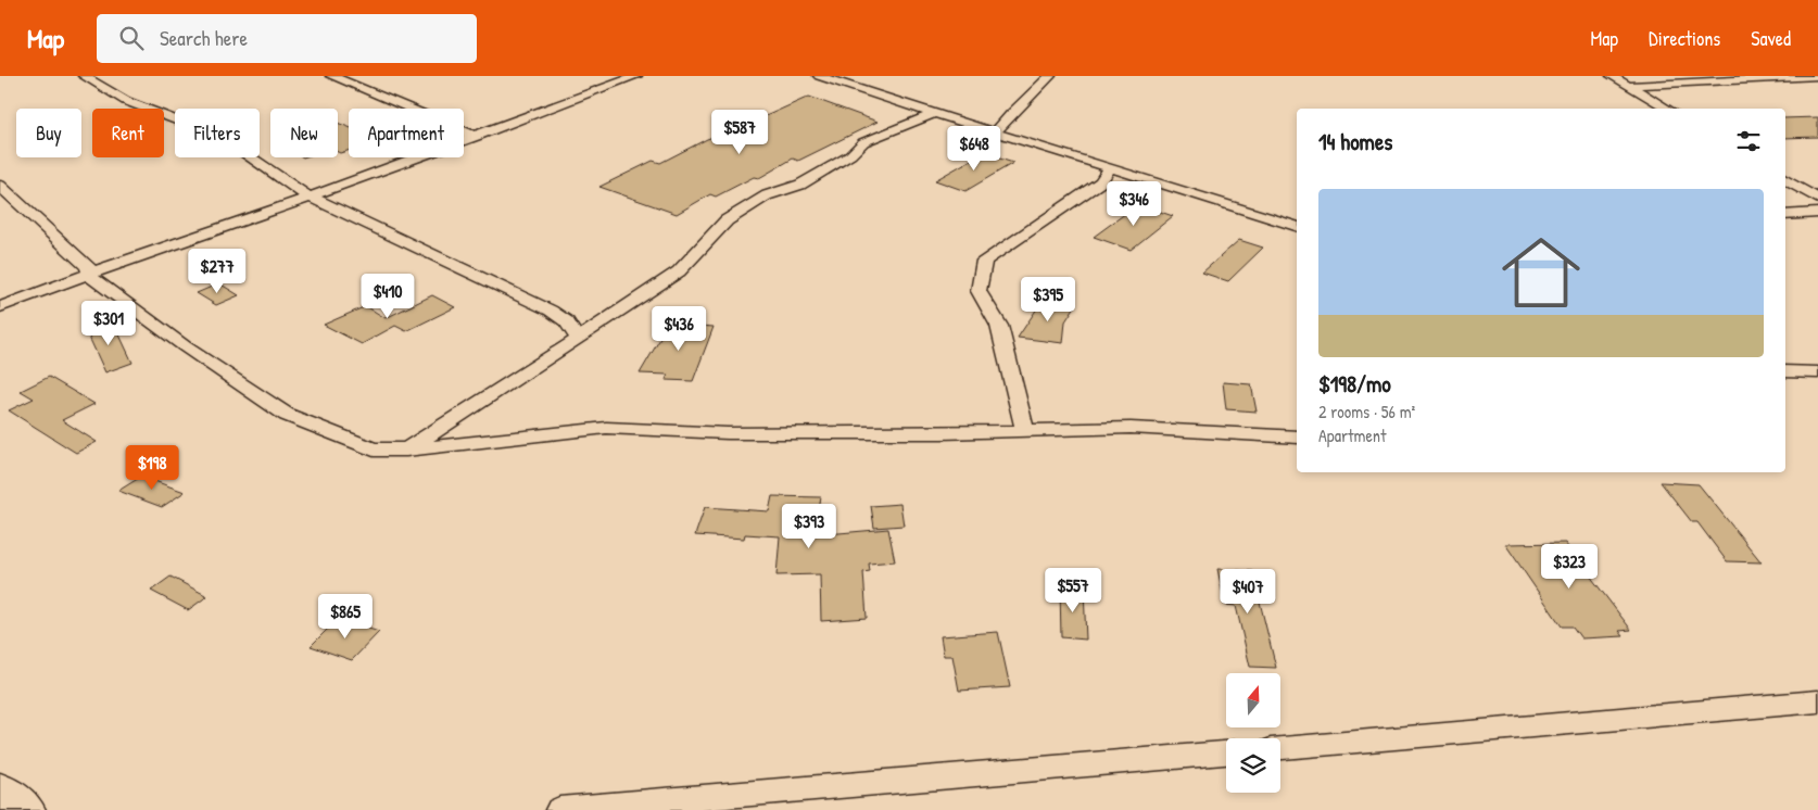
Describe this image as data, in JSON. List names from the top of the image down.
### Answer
{
  "north": "top",
  "page": {
    "header": "Map",
    "search": "Search here",
    "nav": ["Map", "Directions", "Saved"],
    "chip": [
      "Buy",
      "Rent",
      "Filters",
      "New",
      "Apartment"
    ],
    "heading": "14 homes",
    "price": [
      "$587",
      "$648",
      "$346",
      "$277",
      "$410",
      "$395",
      "$301",
      "$436",
      "$198",
      "$393",
      "$323",
      "$557",
      "$407",
      "$865"
    ],
    "list": [
      {
        "name": "$198/mo",
        "note": "2 rooms · 56 m² · Apartment"
      }
    ]
  }
}
